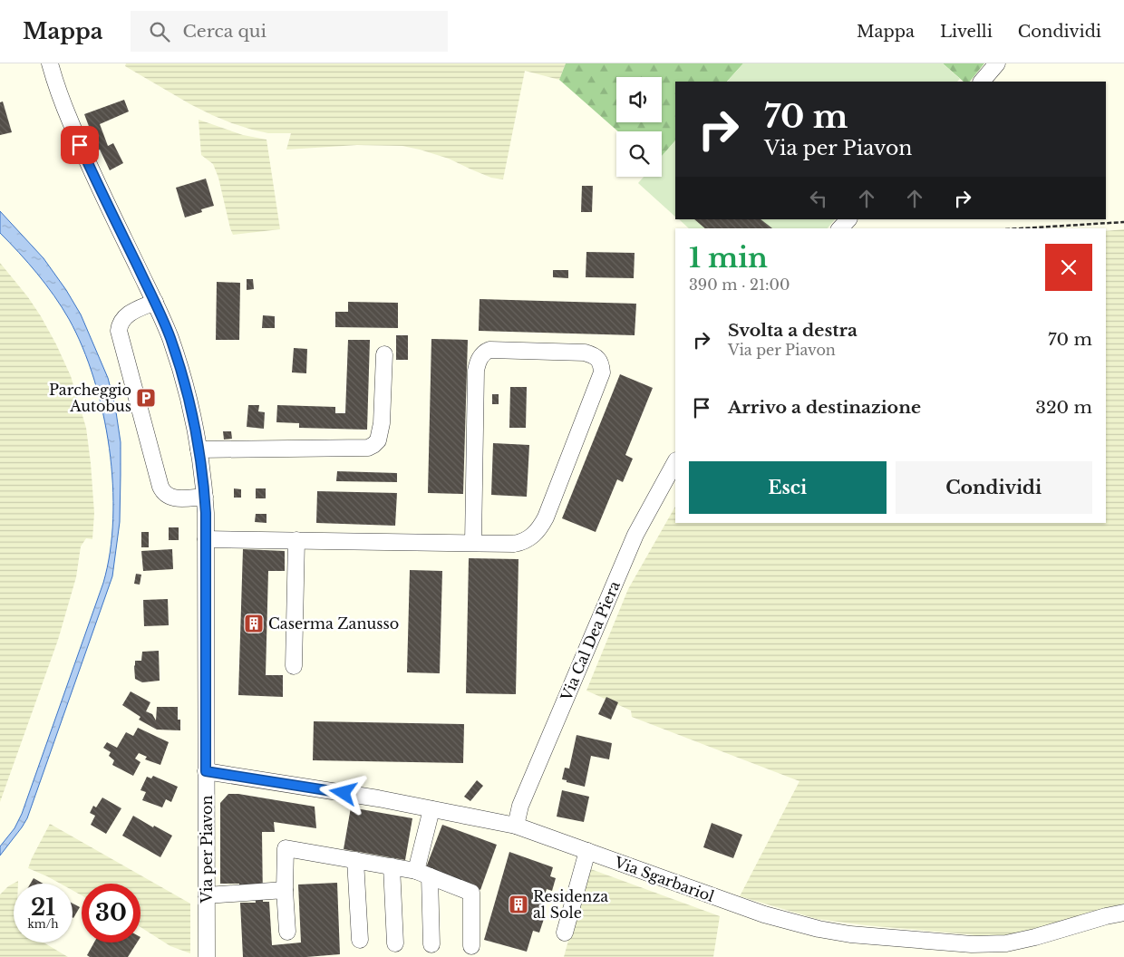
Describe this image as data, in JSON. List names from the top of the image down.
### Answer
{
  "streets": {
    "street": ["Via Cal Dea Piera", "Via per Piavon", "Via Sgarbariol"]
  },
  "crossings": [
    ["Via Cal Dea Piera", "Via Sgarbariol"],
    ["Via per Piavon", "Via Sgarbariol"]
  ],
  "places": {
    "parking": ["Parcheggio Autobus"],
    "building": ["Caserma Zanusso", "Residenza al Sole"]
  },
  "page": {
    "header": "Mappa",
    "search": "Cerca qui",
    "nav": ["Mappa", "Livelli", "Condividi"],
    "turn": ["70 m", "Via per Piavon"],
    "heading": ["1 min", "390 m · 21:00"],
    "list": [
      {
        "name": "Svolta a destra",
        "note": "Via per Piavon",
        "value": "70 m"
      },
      {
        "name": "Arrivo a destinazione",
        "value": "320 m"
      }
    ],
    "buttons": ["Esci", "Condividi"],
    "speed": "21 km/h",
    "limit": "30"
  }
}
